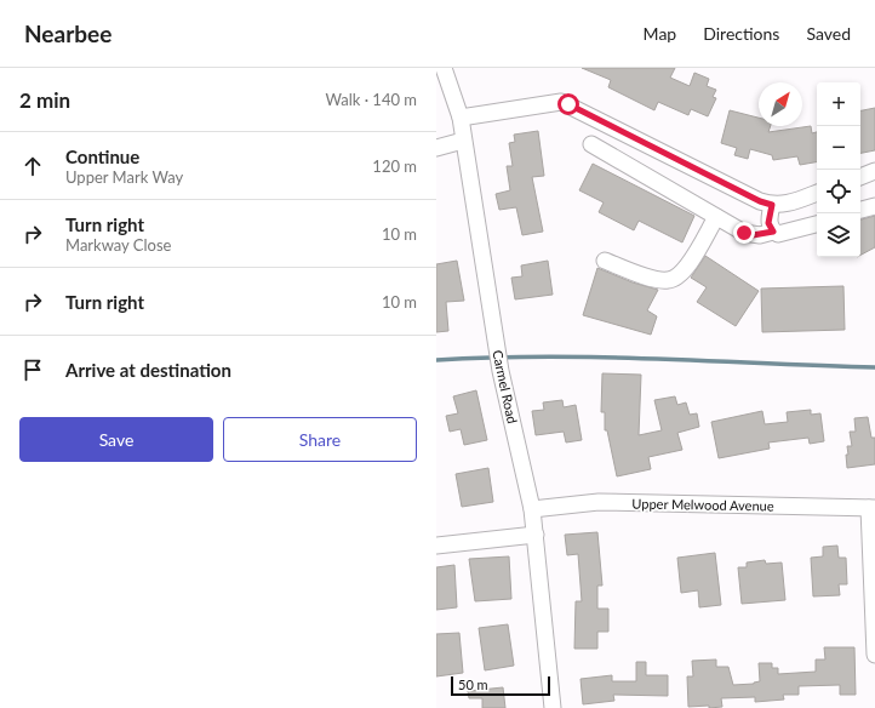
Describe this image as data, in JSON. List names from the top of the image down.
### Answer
{
  "streets": {
    "street": ["Carmel Road", "Upper Melwood Avenue"]
  },
  "crossings": [
    ["Carmel Road", "Upper Melwood Avenue"]
  ],
  "scale_bar": "50 m",
  "north": "top right",
  "page": {
    "header": "Nearbee",
    "nav": ["Map", "Directions", "Saved"],
    "heading": ["2 min", "Walk · 140 m"],
    "map_buttons": ["+", "−"],
    "list": [
      ["Continue", "Upper Mark Way", "120 m"],
      ["Turn right", "Markway Close", "10 m"],
      ["Turn right", "10 m"],
      "Arrive at destination"
    ],
    "buttons": ["Save", "Share"],
    "scale": "50 m"
  }
}
